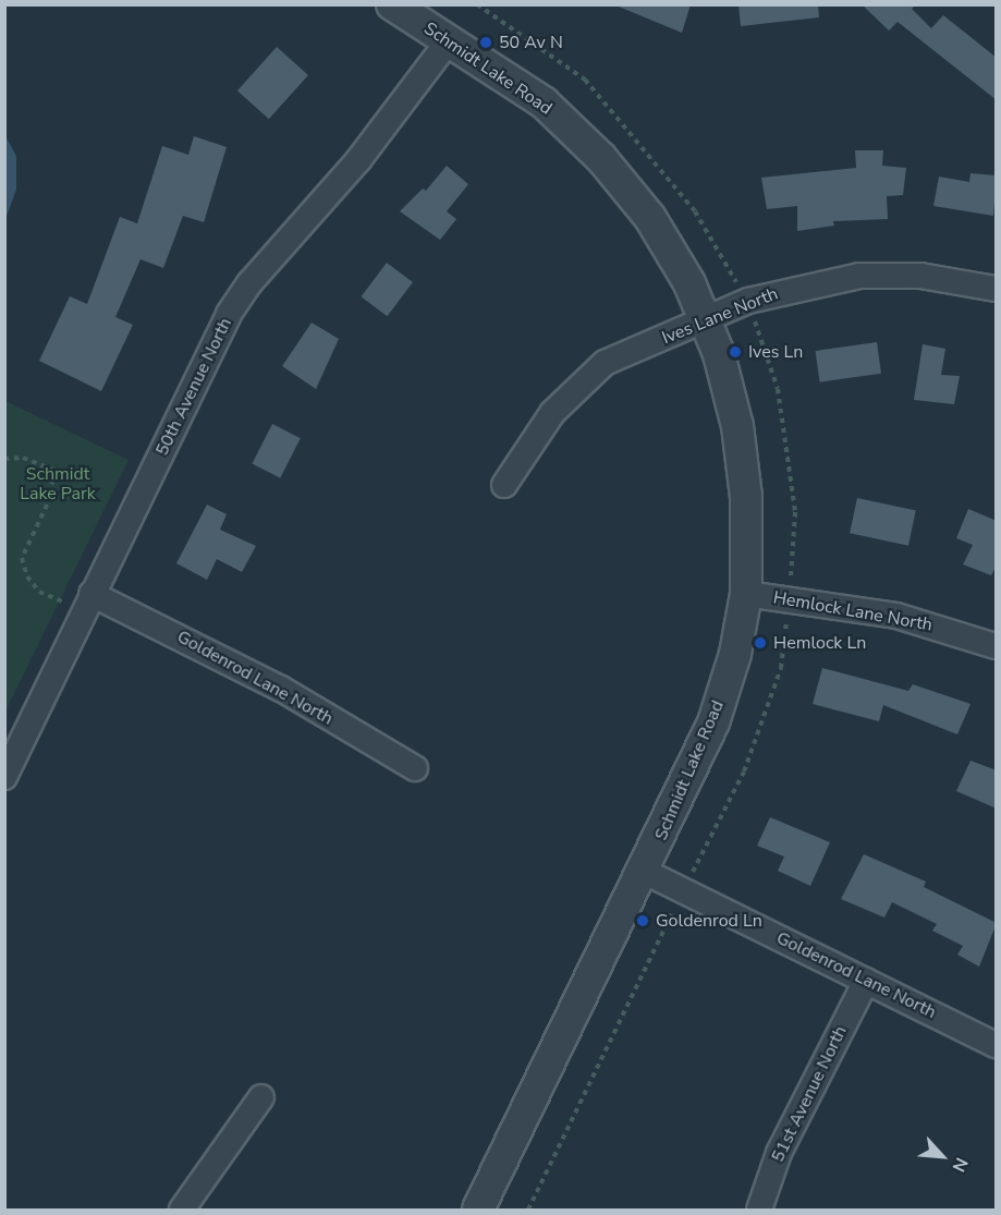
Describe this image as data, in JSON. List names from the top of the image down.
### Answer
{
  "streets": {
    "street": [
      "Schmidt Lake Road",
      "Ives Lane North",
      "50th Avenue North",
      "Hemlock Lane North",
      "Goldenrod Lane North",
      "51st Avenue North"
    ]
  },
  "crossings": [
    ["Schmidt Lake Road", "Ives Lane North"],
    ["Schmidt Lake Road", "50th Avenue North"],
    ["Schmidt Lake Road", "Hemlock Lane North"],
    ["Schmidt Lake Road", "Goldenrod Lane North"],
    ["50th Avenue North", "Goldenrod Lane North"],
    ["Goldenrod Lane North", "51st Avenue North"]
  ],
  "parks": ["Schmidt Lake Park"],
  "places": [
    "50 Av N",
    "Ives Ln",
    "Hemlock Ln",
    "Goldenrod Ln"
  ],
  "north": "bottom right"
}
